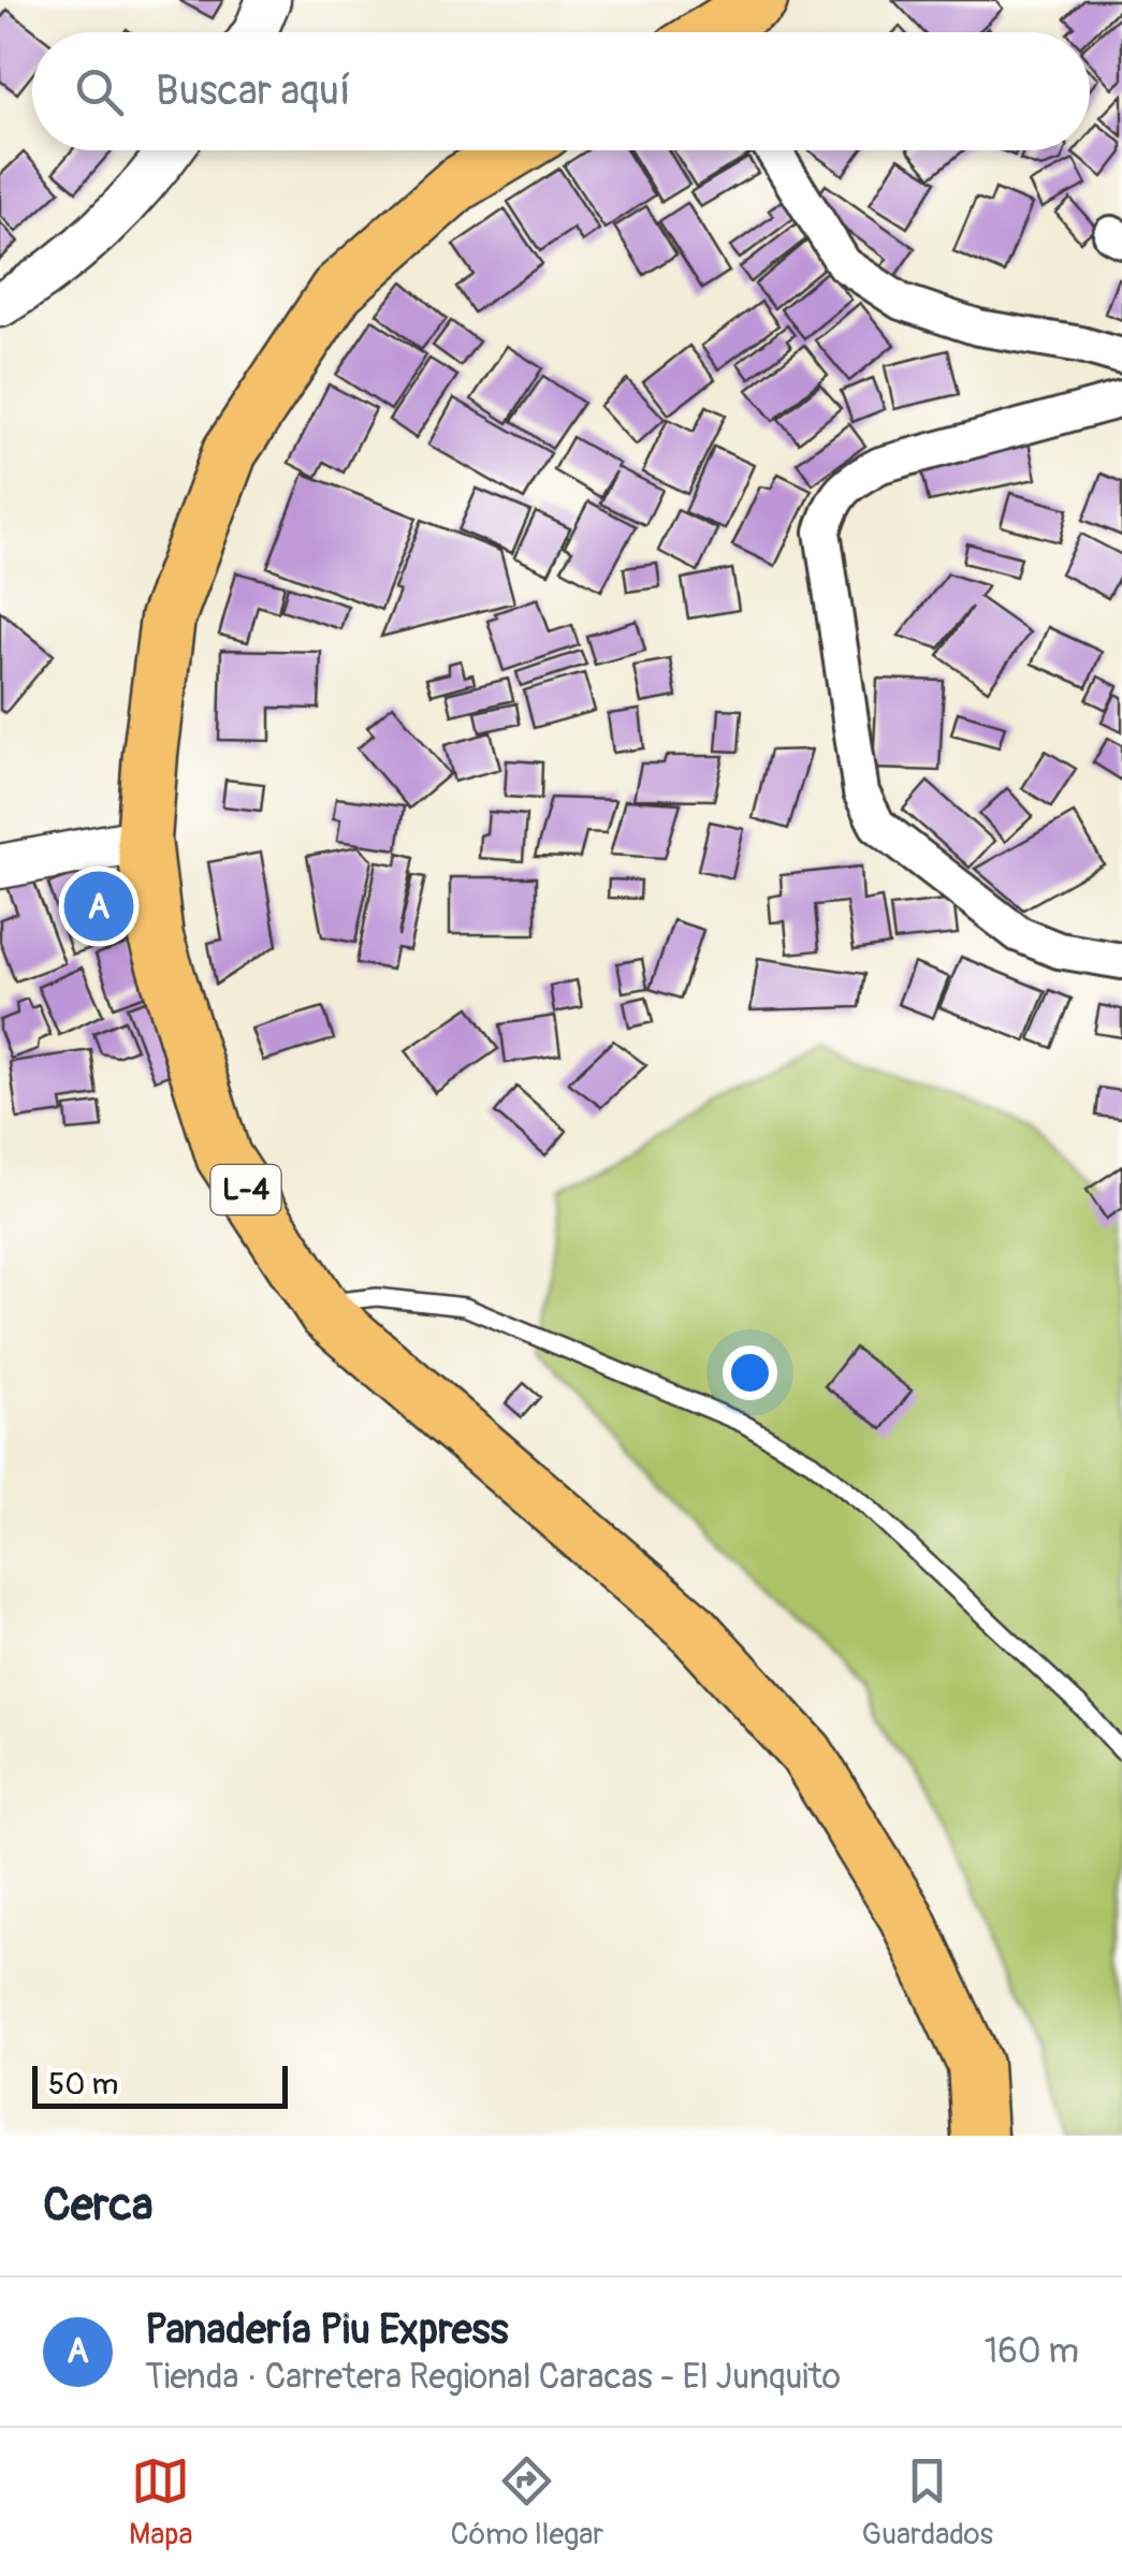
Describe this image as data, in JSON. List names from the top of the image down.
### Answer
{
  "streets": {
    "main road": ["L-4"]
  },
  "scale_bar": "50 m",
  "page": {
    "search": "Buscar aquí",
    "pins": "A",
    "scale": "50 m",
    "heading": "Cerca",
    "list": [
      {
        "mark": "A",
        "name": "Panadería Piu Express",
        "note": "Tienda · Carretera Regional Caracas - El Junquito",
        "value": "160 m"
      }
    ],
    "nav": ["Mapa", "Cómo llegar", "Guardados"]
  }
}
